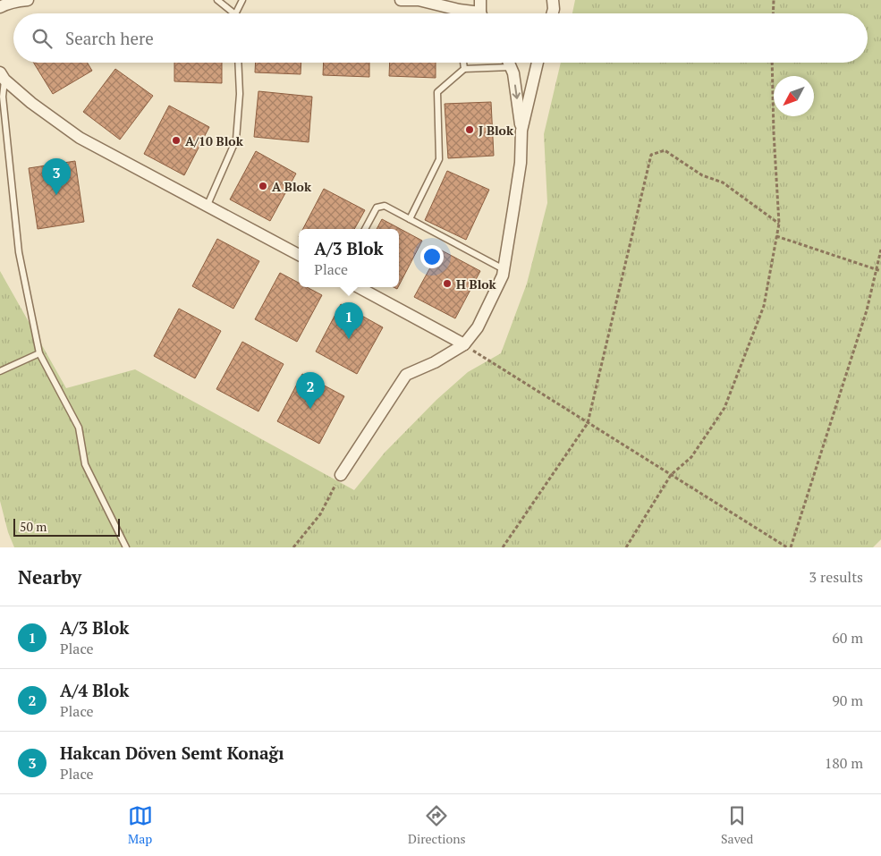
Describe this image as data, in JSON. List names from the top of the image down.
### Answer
{
  "places": [
    "J Blok",
    "A/10 Blok",
    "A Blok",
    "H Blok"
  ],
  "scale_bar": "50 m",
  "north": "bottom left",
  "page": {
    "search": "Search here",
    "pins": ["3", "1", "2"],
    "popup": ["A/3 Blok", "Place"],
    "scale": "50 m",
    "heading": ["Nearby", "3 results"],
    "list": [
      {
        "mark": "1",
        "name": "A/3 Blok",
        "note": "Place",
        "value": "60 m"
      },
      {
        "mark": "2",
        "name": "A/4 Blok",
        "note": "Place",
        "value": "90 m"
      },
      {
        "mark": "3",
        "name": "Hakcan Döven Semt Konağı",
        "note": "Place",
        "value": "180 m"
      }
    ],
    "nav": ["Map", "Directions", "Saved"]
  }
}
